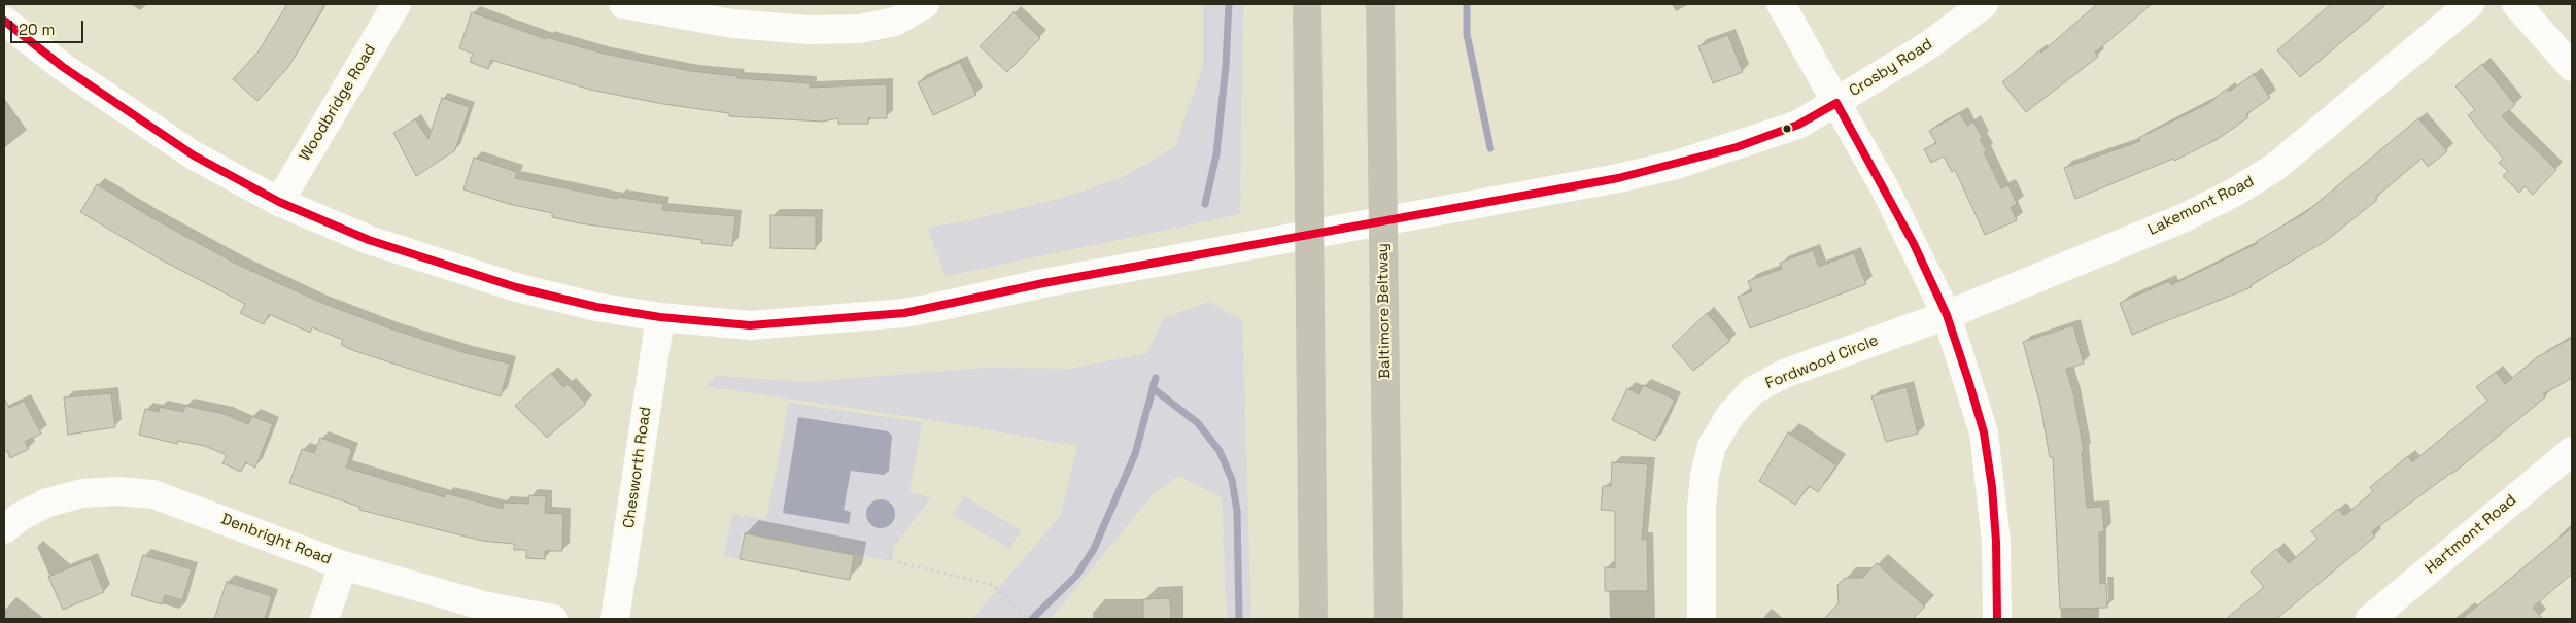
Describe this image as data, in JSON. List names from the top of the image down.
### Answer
{
  "streets": {
    "highway": ["Baltimore Beltway"],
    "street": [
      "Crosby Road",
      "Woodbridge Road",
      "Lakemont Road",
      "Fordwood Circle",
      "Chesworth Road",
      "Hartmont Road",
      "Denbright Road"
    ]
  },
  "crossings": [
    ["Crosby Road", "Woodbridge Road"],
    ["Crosby Road", "Chesworth Road"],
    ["Lakemont Road", "Fordwood Circle"]
  ],
  "scale_bar": "20 m"
}
